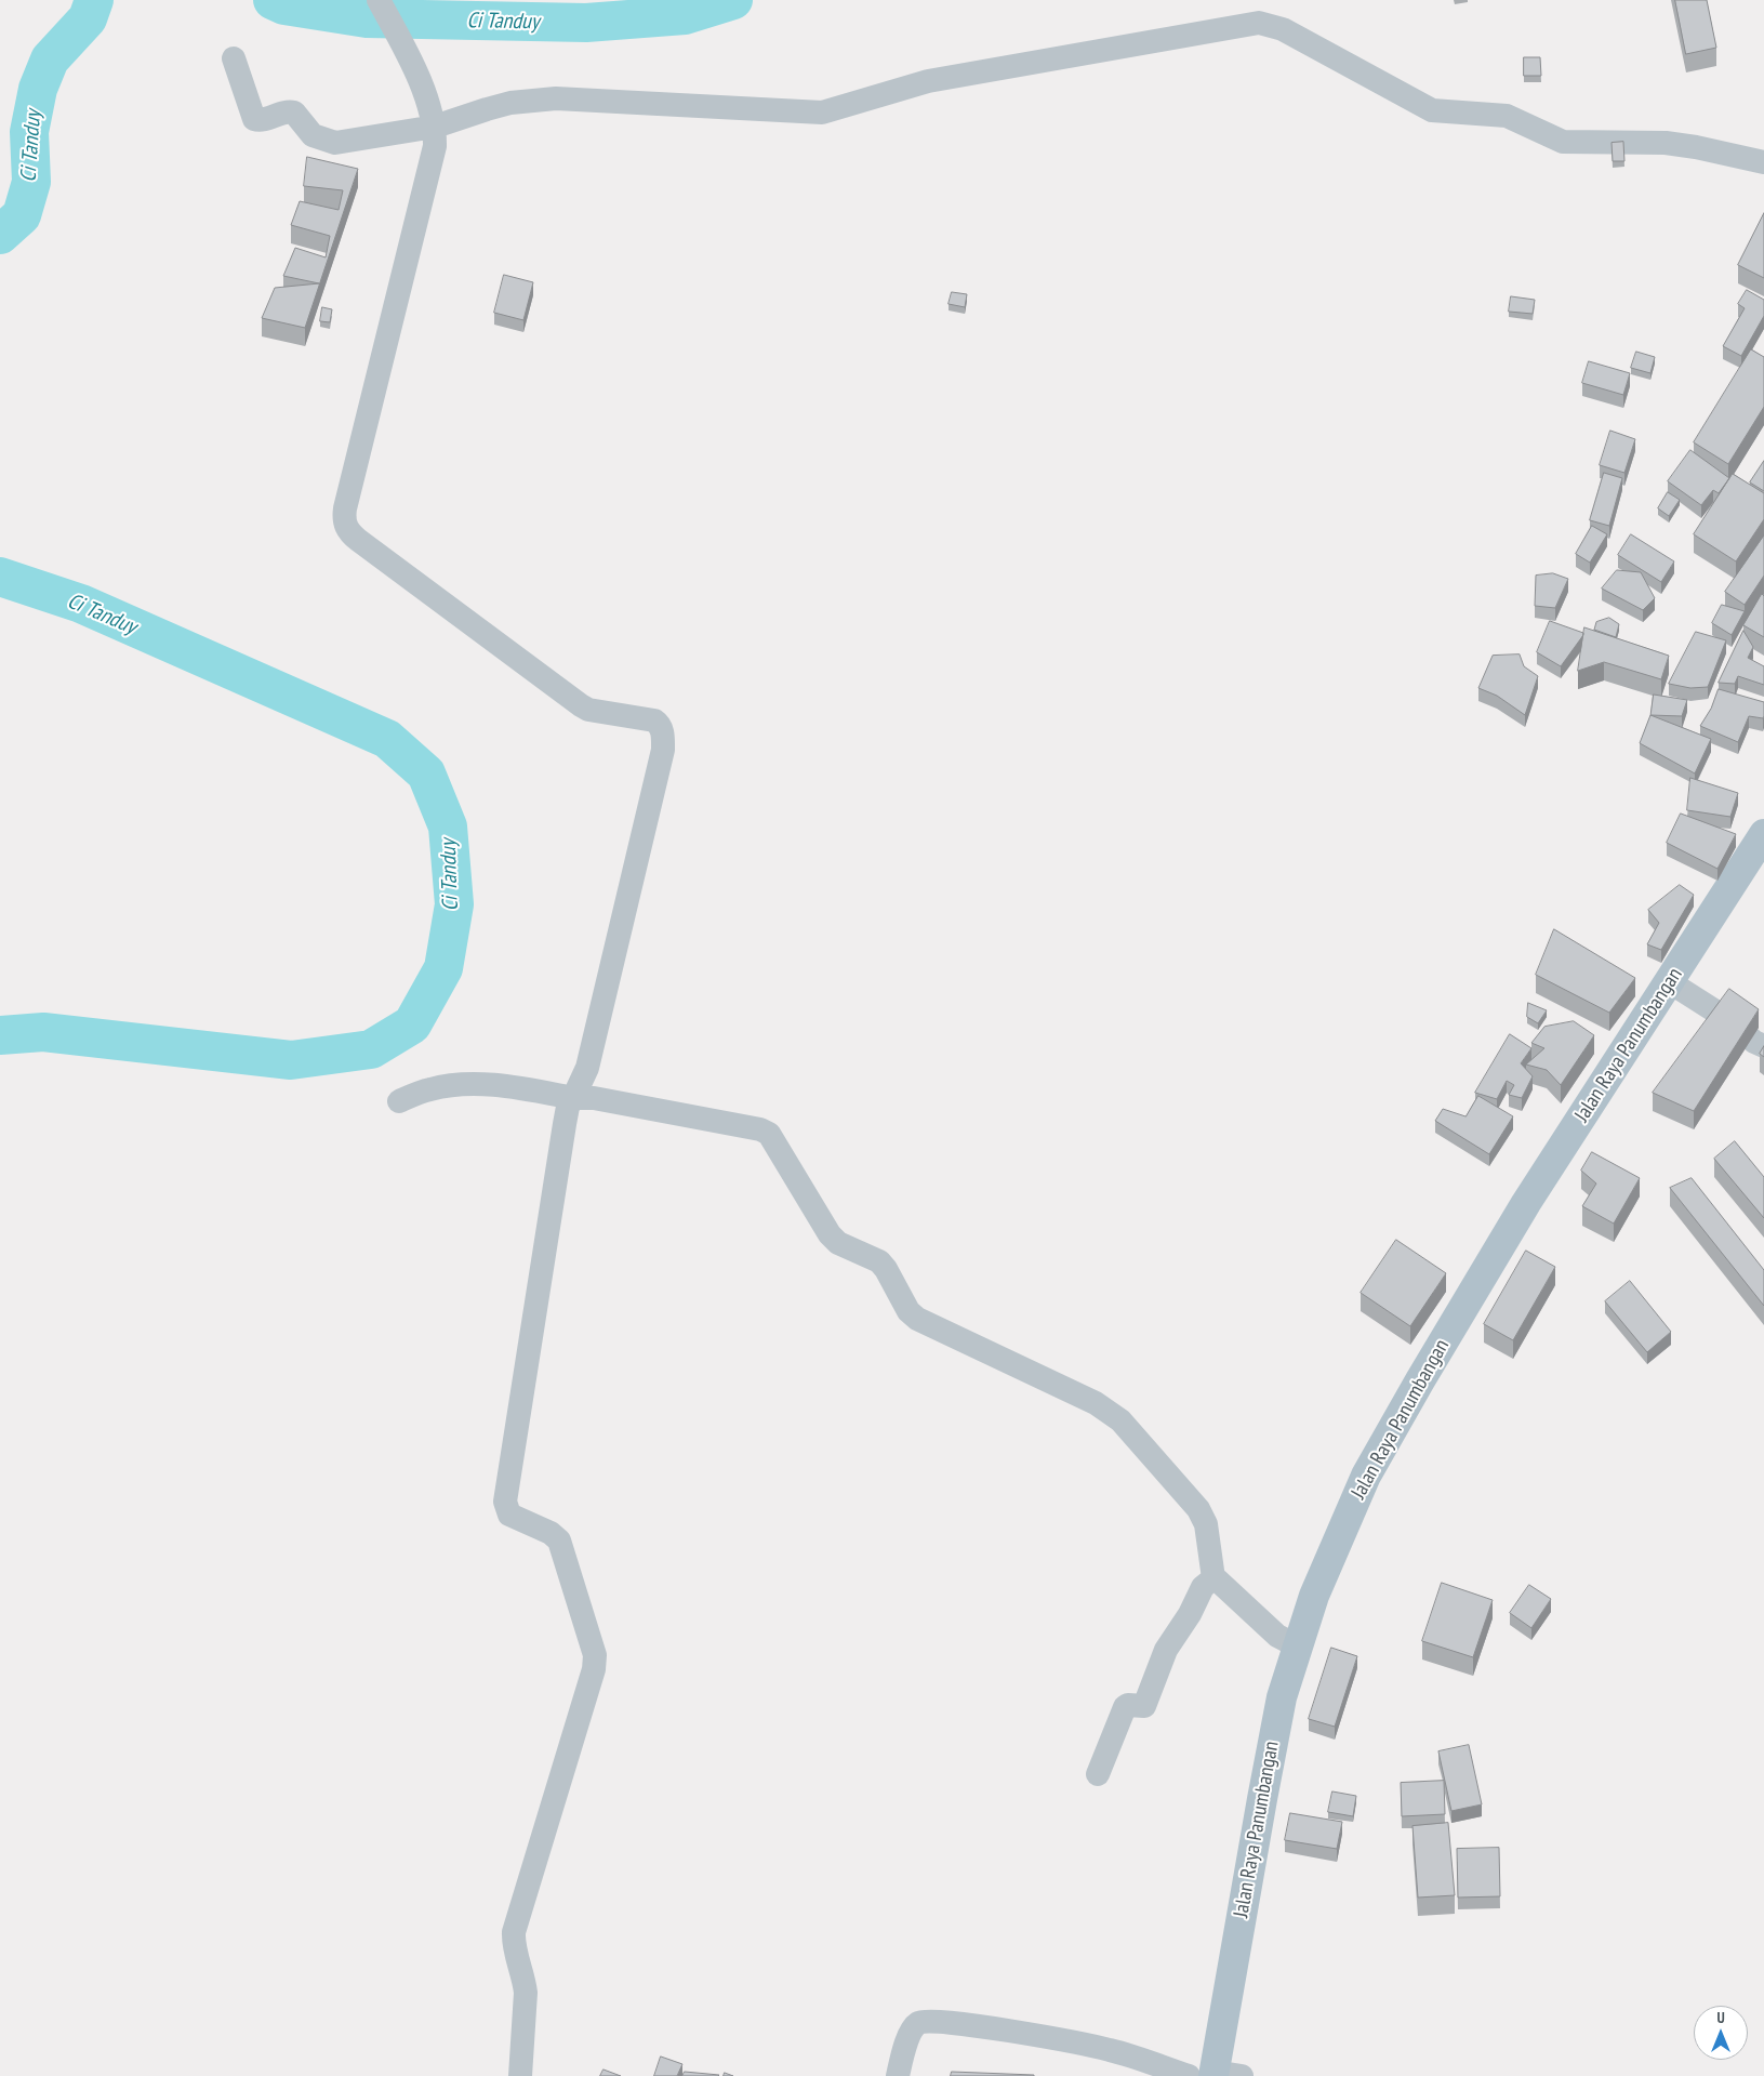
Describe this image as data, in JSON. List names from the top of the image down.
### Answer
{
  "streets": {
    "main road": ["Jalan Raya Panumbangan"]
  },
  "water": ["Ci Tanduy"],
  "north": "top"
}
